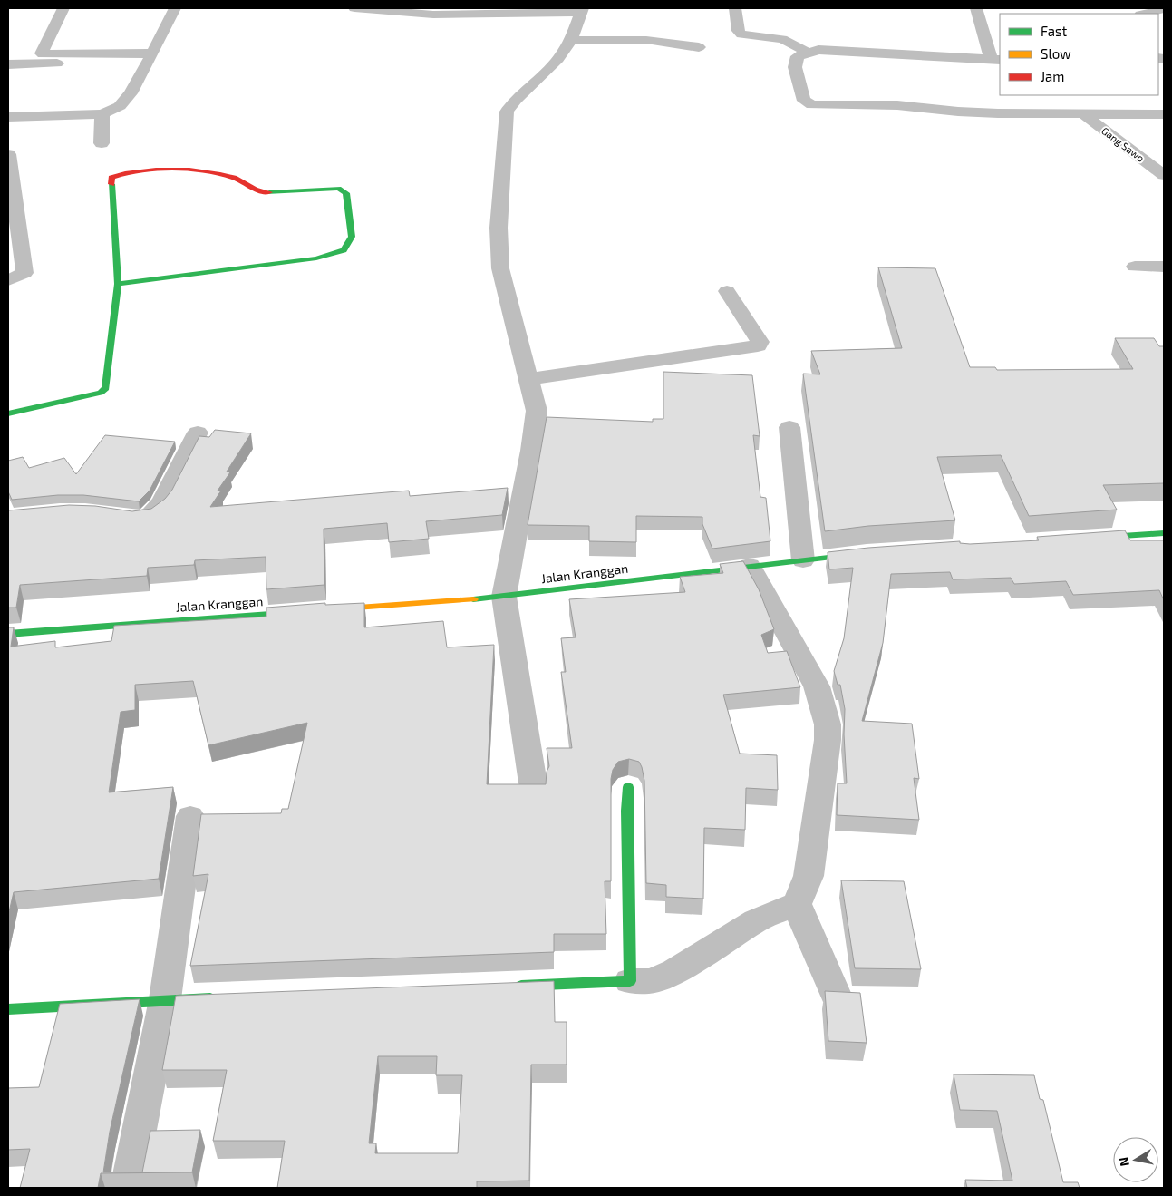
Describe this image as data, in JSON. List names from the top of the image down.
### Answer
{
  "streets": {
    "street": ["Gang Sawo", "Jalan Kranggan"]
  },
  "legend": ["Fast", "Slow", "Jam"],
  "north": "left"
}
